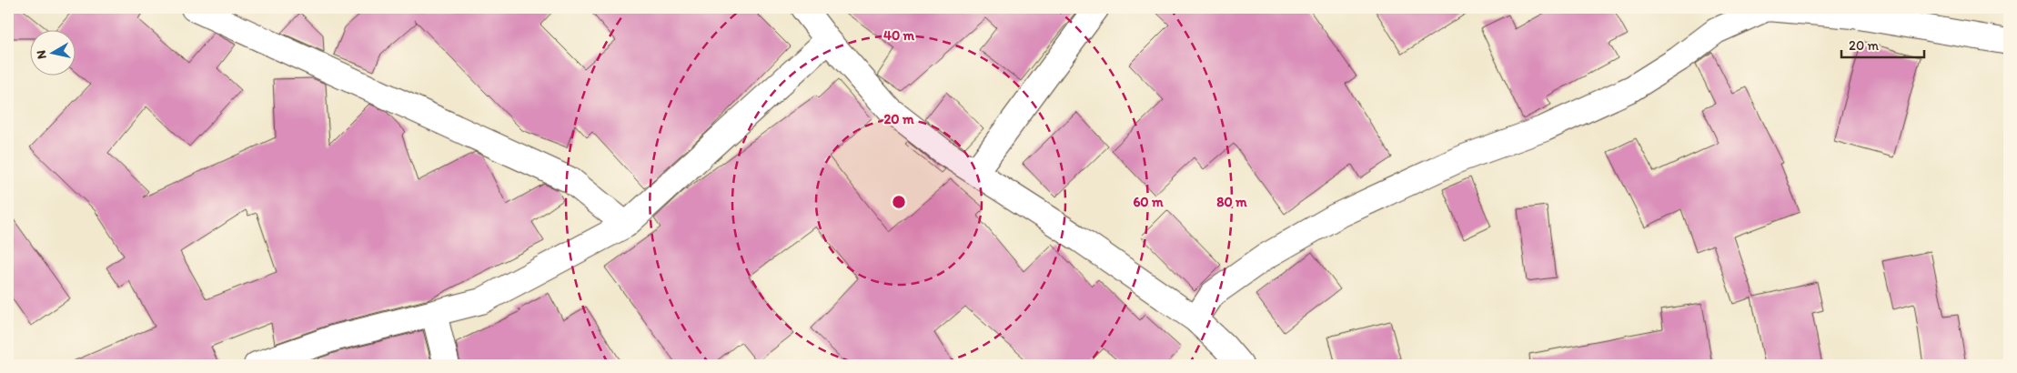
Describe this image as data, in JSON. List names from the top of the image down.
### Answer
{
  "scale_bar": "20 m",
  "north": "left",
  "rings": [
    "40 m",
    "20 m",
    "60 m",
    "80 m"
  ]
}
